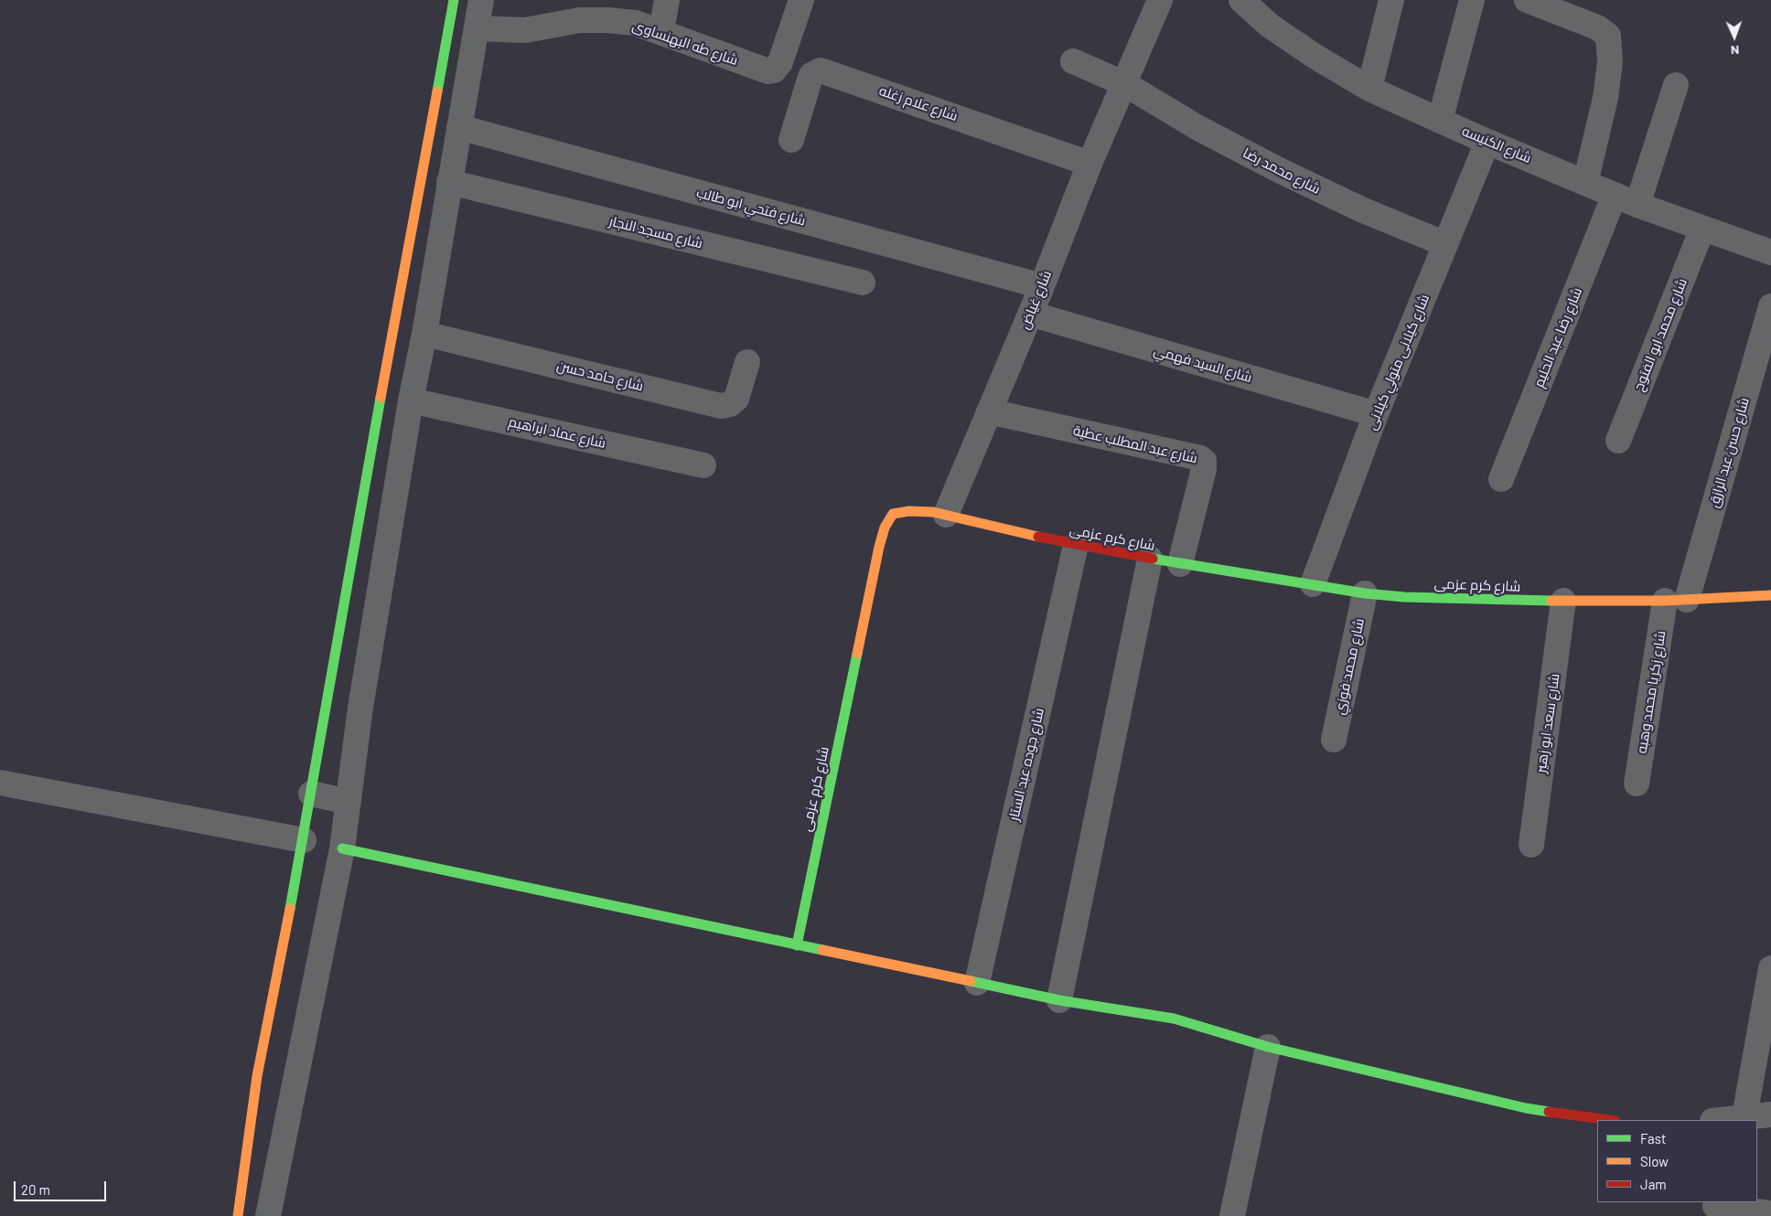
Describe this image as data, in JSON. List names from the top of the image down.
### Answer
{
  "streets": {
    "street": [
      "شارع طه البهنساوى",
      "شارع علام زغله",
      "شارع الكنيسه",
      "شارع محمد رضا",
      "شارع فتحي ابو طالب",
      "شارع مسجد النجار",
      "شارع غياض",
      "شارع محمد ابو الفتوح",
      "شارع رضا عبد الحليم",
      "شارع كيلانى متولي كيلانى",
      "شارع السيد فهمي",
      "شارع حامد حسن",
      "شارع عماد ابراهيم",
      "شارع عبد المطلب عطية",
      "شارع حسن عبد الرازق",
      "شارع كرم عزمى",
      "شارع محمد فوزي",
      "شارع زكريا محمد وهبه",
      "شارع سعد ابو زهير",
      "شارع جوده عبد الستار"
    ]
  },
  "crossings": [
    ["شارع علام زغله", "شارع غياض"],
    ["شارع الكنيسه", "شارع محمد ابو الفتوح"],
    ["شارع الكنيسه", "شارع رضا عبد الحليم"],
    ["شارع الكنيسه", "شارع كيلانى متولي كيلانى"],
    ["شارع محمد رضا", "شارع غياض"],
    ["شارع محمد رضا", "شارع كيلانى متولي كيلانى"],
    ["شارع فتحي ابو طالب", "شارع غياض"],
    ["شارع غياض", "شارع السيد فهمي"],
    ["شارع غياض", "شارع عبد المطلب عطية"],
    ["شارع غياض", "شارع كرم عزمى"],
    ["شارع كيلانى متولي كيلانى", "شارع السيد فهمي"],
    ["شارع كيلانى متولي كيلانى", "شارع كرم عزمى"],
    ["شارع عبد المطلب عطية", "شارع كرم عزمى"],
    ["شارع حسن عبد الرازق", "شارع كرم عزمى"],
    ["شارع حسن عبد الرازق", "شارع زكريا محمد وهبه"],
    ["شارع كرم عزمى", "شارع محمد فوزي"],
    ["شارع كرم عزمى", "شارع زكريا محمد وهبه"],
    ["شارع كرم عزمى", "شارع سعد ابو زهير"],
    ["شارع كرم عزمى", "شارع جوده عبد الستار"]
  ],
  "legend": ["Fast", "Slow", "Jam"],
  "scale_bar": "20 m",
  "north": "bottom"
}
